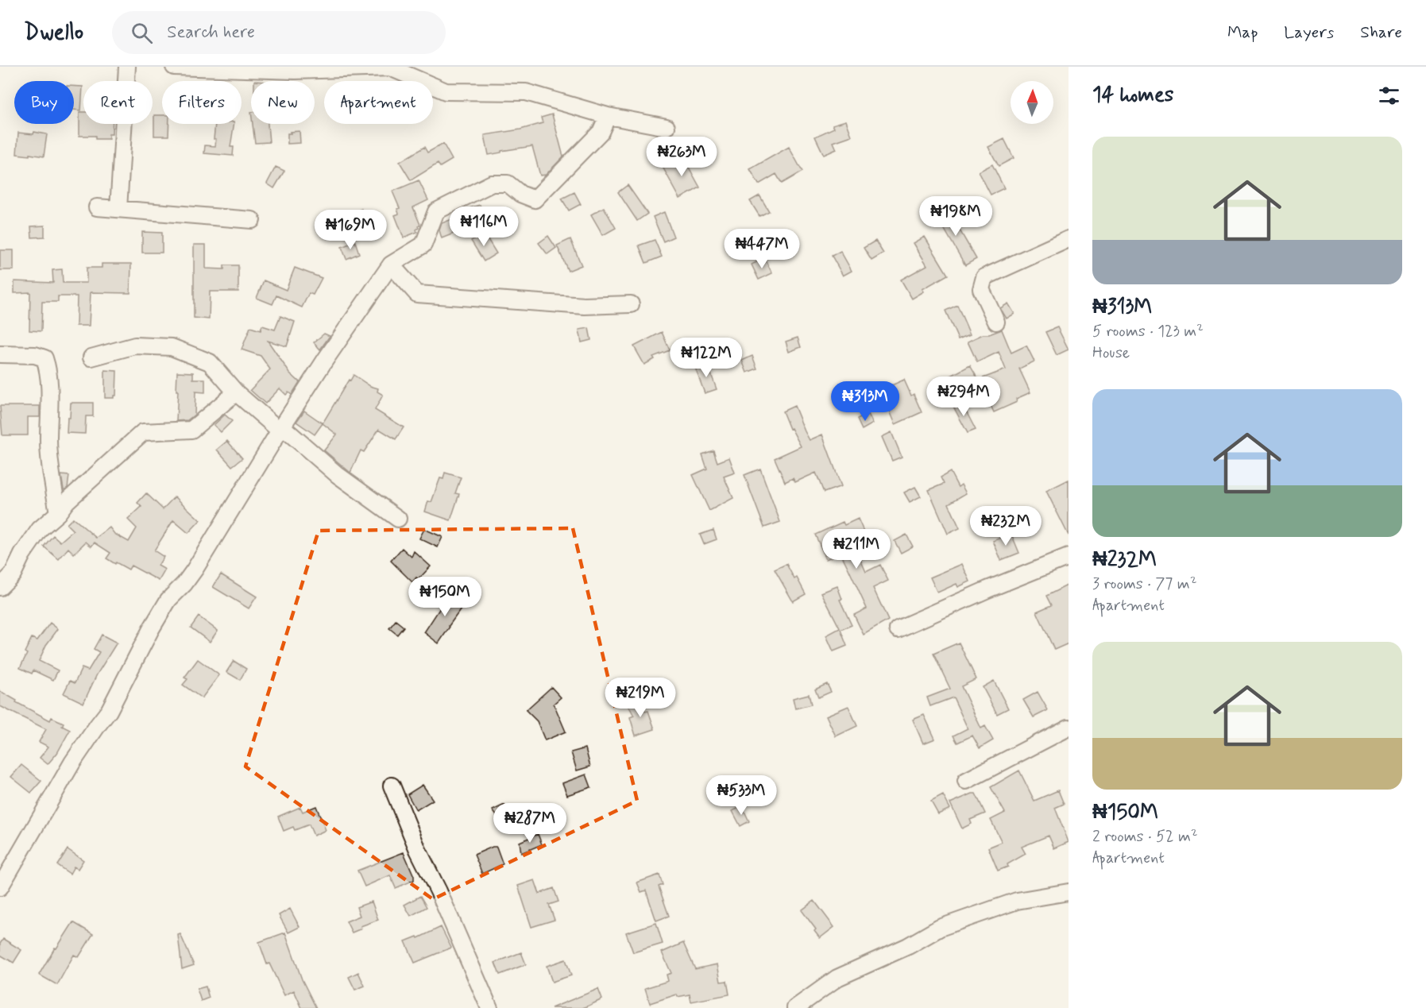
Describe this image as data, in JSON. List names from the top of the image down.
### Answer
{
  "north": "top",
  "page": {
    "header": "Dwello",
    "search": "Search here",
    "nav": ["Map", "Layers", "Share"],
    "heading": "14 homes",
    "chip": [
      "Buy",
      "Rent",
      "Filters",
      "New",
      "Apartment"
    ],
    "list": [
      {
        "name": "₦313M",
        "note": "5 rooms · 123 m² · House"
      },
      {
        "name": "₦232M",
        "note": "3 rooms · 77 m² · Apartment"
      },
      {
        "name": "₦150M",
        "note": "2 rooms · 52 m² · Apartment"
      }
    ],
    "price": [
      "₦263M",
      "₦198M",
      "₦116M",
      "₦169M",
      "₦447M",
      "₦122M",
      "₦294M",
      "₦313M",
      "₦232M",
      "₦211M",
      "₦150M",
      "₦219M",
      "₦533M",
      "₦287M"
    ]
  }
}
